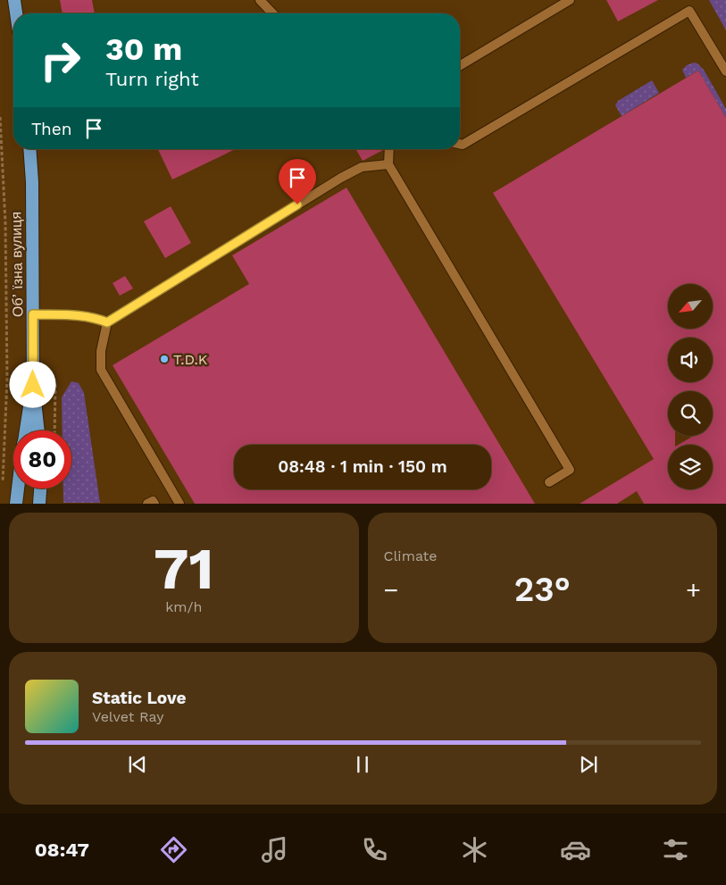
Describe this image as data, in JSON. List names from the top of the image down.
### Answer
{
  "streets": {
    "highway": ["Обʼїзна вулиця"]
  },
  "places": ["T.D.K"],
  "north": "bottom left",
  "page": {
    "turn": ["30 m", "Turn right"],
    "then": "Then",
    "limit": "80",
    "trip": "08:48 · 1 min · 150 m",
    "tile": [
      ["71", "km/h"],
      "Climate"
    ],
    "heat": ["−", "23°", "+"],
    "song": ["Static Love", "Velvet Ray"],
    "tabs": "08:47"
  }
}
